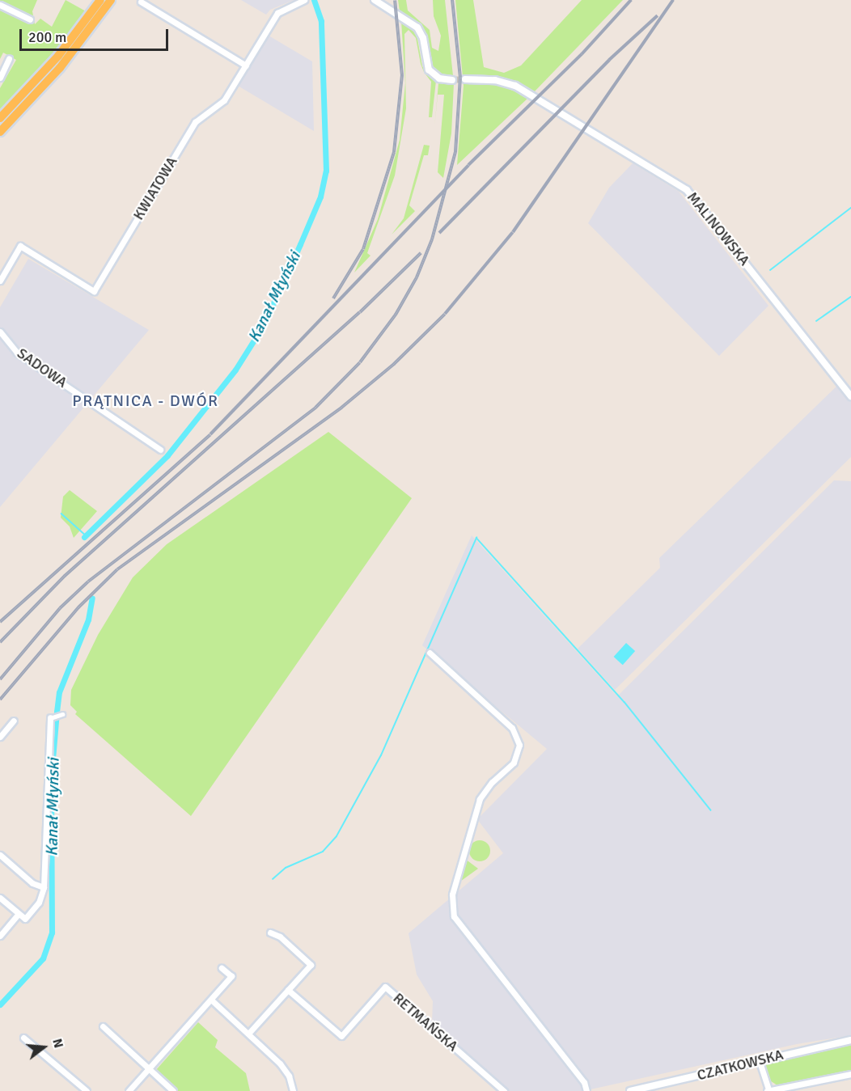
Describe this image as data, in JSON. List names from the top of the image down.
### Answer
{
  "streets": {
    "street": [
      "KWIATOWA",
      "MALINOWSKA",
      "SADOWA",
      "RETMAŃSKA",
      "CZATKOWSKA"
    ]
  },
  "districts": ["PRĄTNICA - DWÓR"],
  "water": ["Kanał Młyński"],
  "scale_bar": "200 m",
  "north": "right"
}
